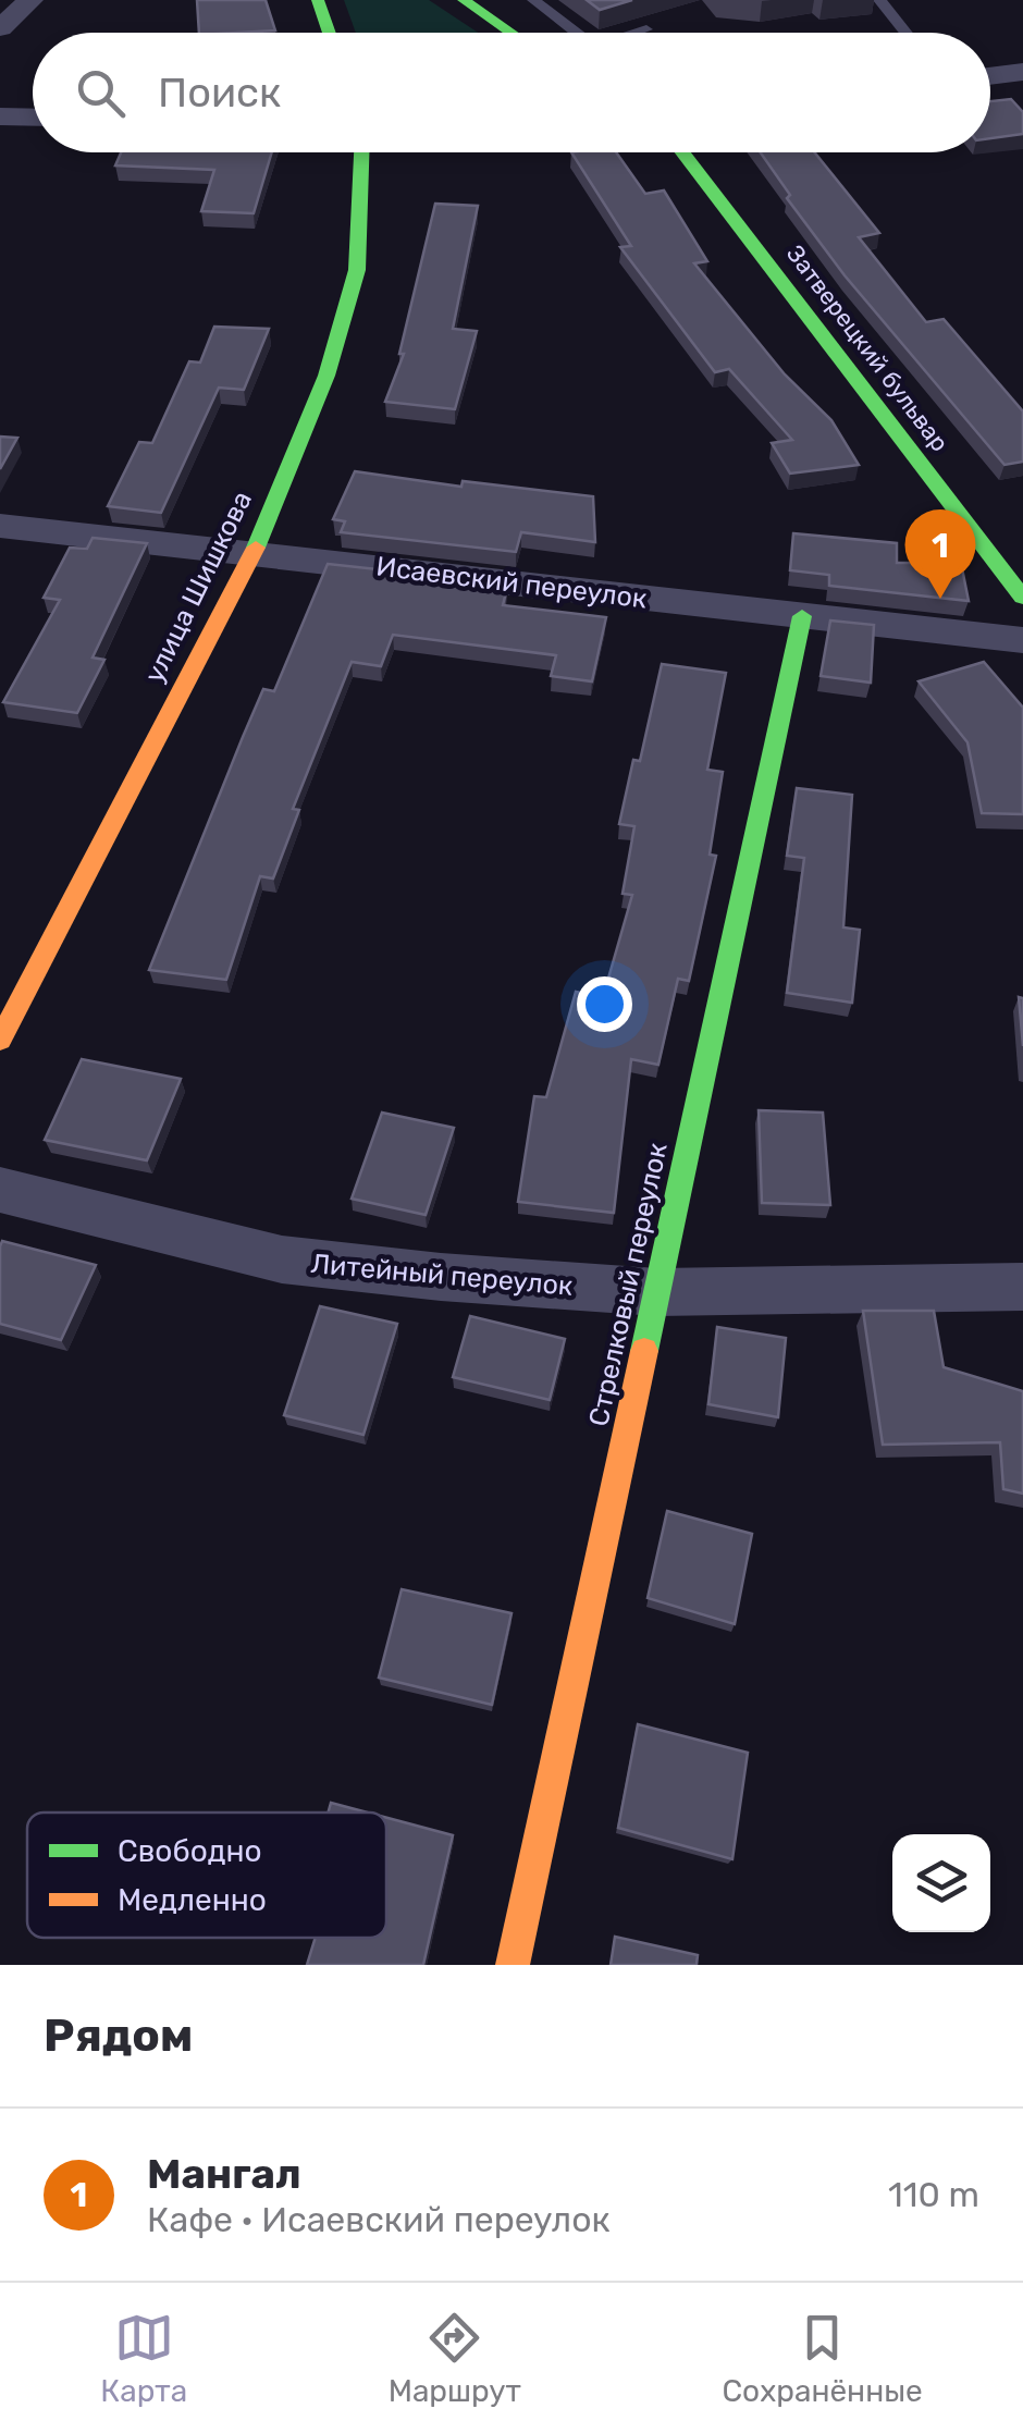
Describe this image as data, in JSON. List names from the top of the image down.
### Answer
{
  "streets": {
    "main road": ["Затверецкий бульвар", "улица Шишкова", "Стрелковый переулок"],
    "street": ["Исаевский переулок", "Литейный переулок"]
  },
  "crossings": [
    ["Исаевский переулок", "улица Шишкова"],
    ["Исаевский переулок", "Стрелковый переулок"],
    ["Литейный переулок", "Стрелковый переулок"]
  ],
  "legend": ["Свободно", "Медленно"],
  "page": {
    "search": "Поиск",
    "pins": "1",
    "heading": "Рядом",
    "list": [
      {
        "mark": "1",
        "name": "Мангал",
        "note": "Кафе · Исаевский переулок",
        "value": "110 m"
      }
    ],
    "nav": ["Карта", "Маршрут", "Сохранённые"]
  }
}
